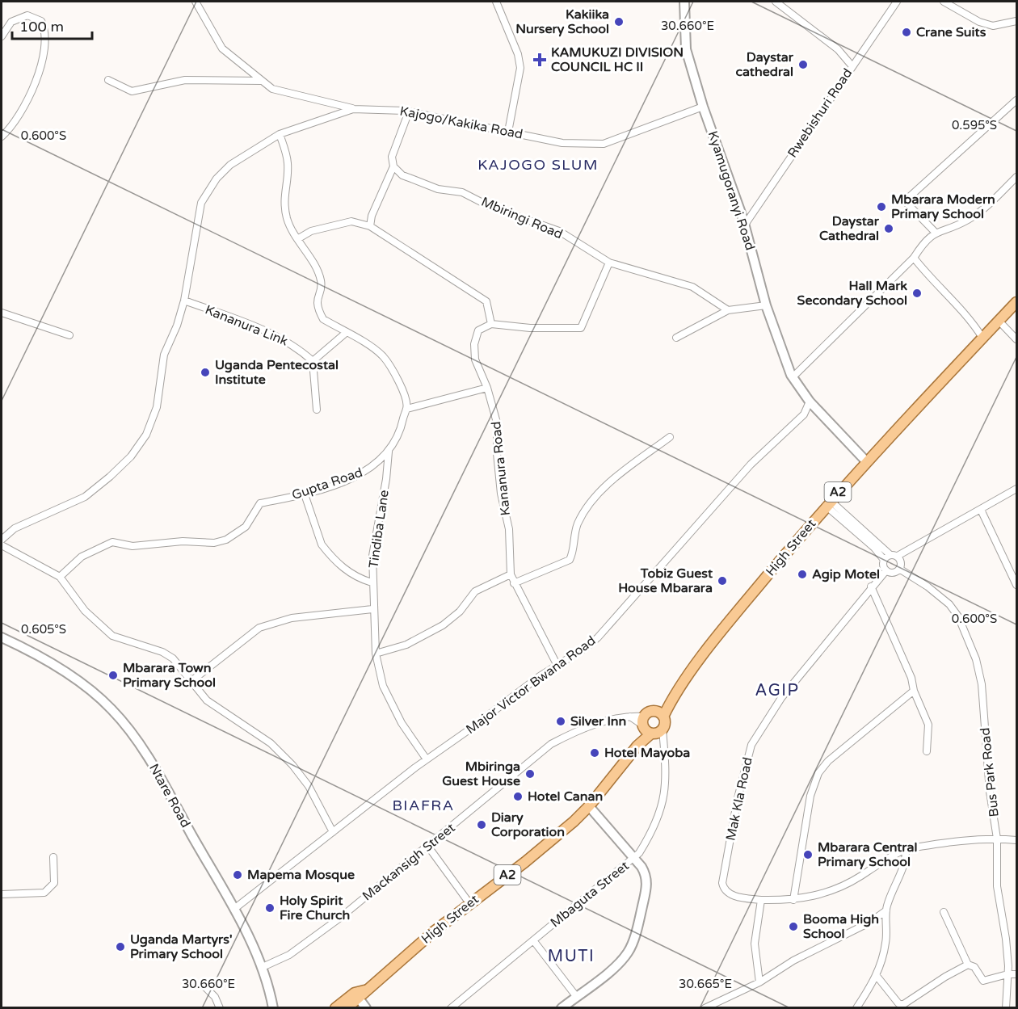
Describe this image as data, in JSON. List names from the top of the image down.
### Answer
{
  "streets": {
    "main road": [
      "Kyamugoranyi Road",
      "A2",
      "High Street",
      "Ntare Road"
    ],
    "street": [
      "Rwebishuri Road",
      "Kajogo/Kakika Road",
      "Mbiringi Road",
      "Kananura Link",
      "Kananura Road",
      "Gupta Road",
      "Tindiba Lane",
      "Major Victor Bwana Road",
      "Bus Park Road",
      "Mak Kla Road",
      "Mackansigh Street",
      "Mbaguta Street"
    ]
  },
  "crossings": [
    ["Rwebishuri Road", "Kyamugoranyi Road"],
    ["Kajogo/Kakika Road", "Kyamugoranyi Road"],
    ["Kajogo/Kakika Road", "Kananura Link"],
    ["Kyamugoranyi Road", "High Street"],
    ["Kyamugoranyi Road", "Major Victor Bwana Road"],
    ["Kananura Road", "Major Victor Bwana Road"],
    ["Gupta Road", "Tindiba Lane"],
    ["Tindiba Lane", "Major Victor Bwana Road"],
    ["High Street", "Mackansigh Street"],
    ["High Street", "Mbaguta Street"],
    ["Major Victor Bwana Road", "Ntare Road"],
    ["Bus Park Road", "Mak Kla Road"],
    ["Ntare Road", "Mackansigh Street"],
    ["Mackansigh Street", "Mbaguta Street"]
  ],
  "districts": [
    "KAJOGO SLUM",
    "AGIP",
    "BIAFRA",
    "MUTI"
  ],
  "places": {
    "other": [
      "Kakiika Nursery School",
      "Crane Suits",
      "Daystar cathedral",
      "Mbarara Modern Primary School",
      "Daystar Cathedral",
      "Hall Mark Secondary School",
      "Uganda Pentecostal Institute",
      "Agip Motel",
      "Tobiz Guest House Mbarara",
      "Mbarara Town Primary School",
      "Silver Inn",
      "Hotel Mayoba",
      "Mbiringa Guest House",
      "Hotel Canan",
      "Diary Corporation",
      "Mbarara Central Primary School",
      "Mapema Mosque",
      "Holy Spirit Fire Church",
      "Booma High School",
      "Uganda Martyrs' Primary School"
    ],
    "health": ["KAMUKUZI DIVISION COUNCIL HC II"]
  },
  "scale_bar": "100 m",
  "coordinates": [
    "30.660°E",
    "0.595°S",
    "0.600°S",
    "0.605°S",
    "30.665°E"
  ]
}
